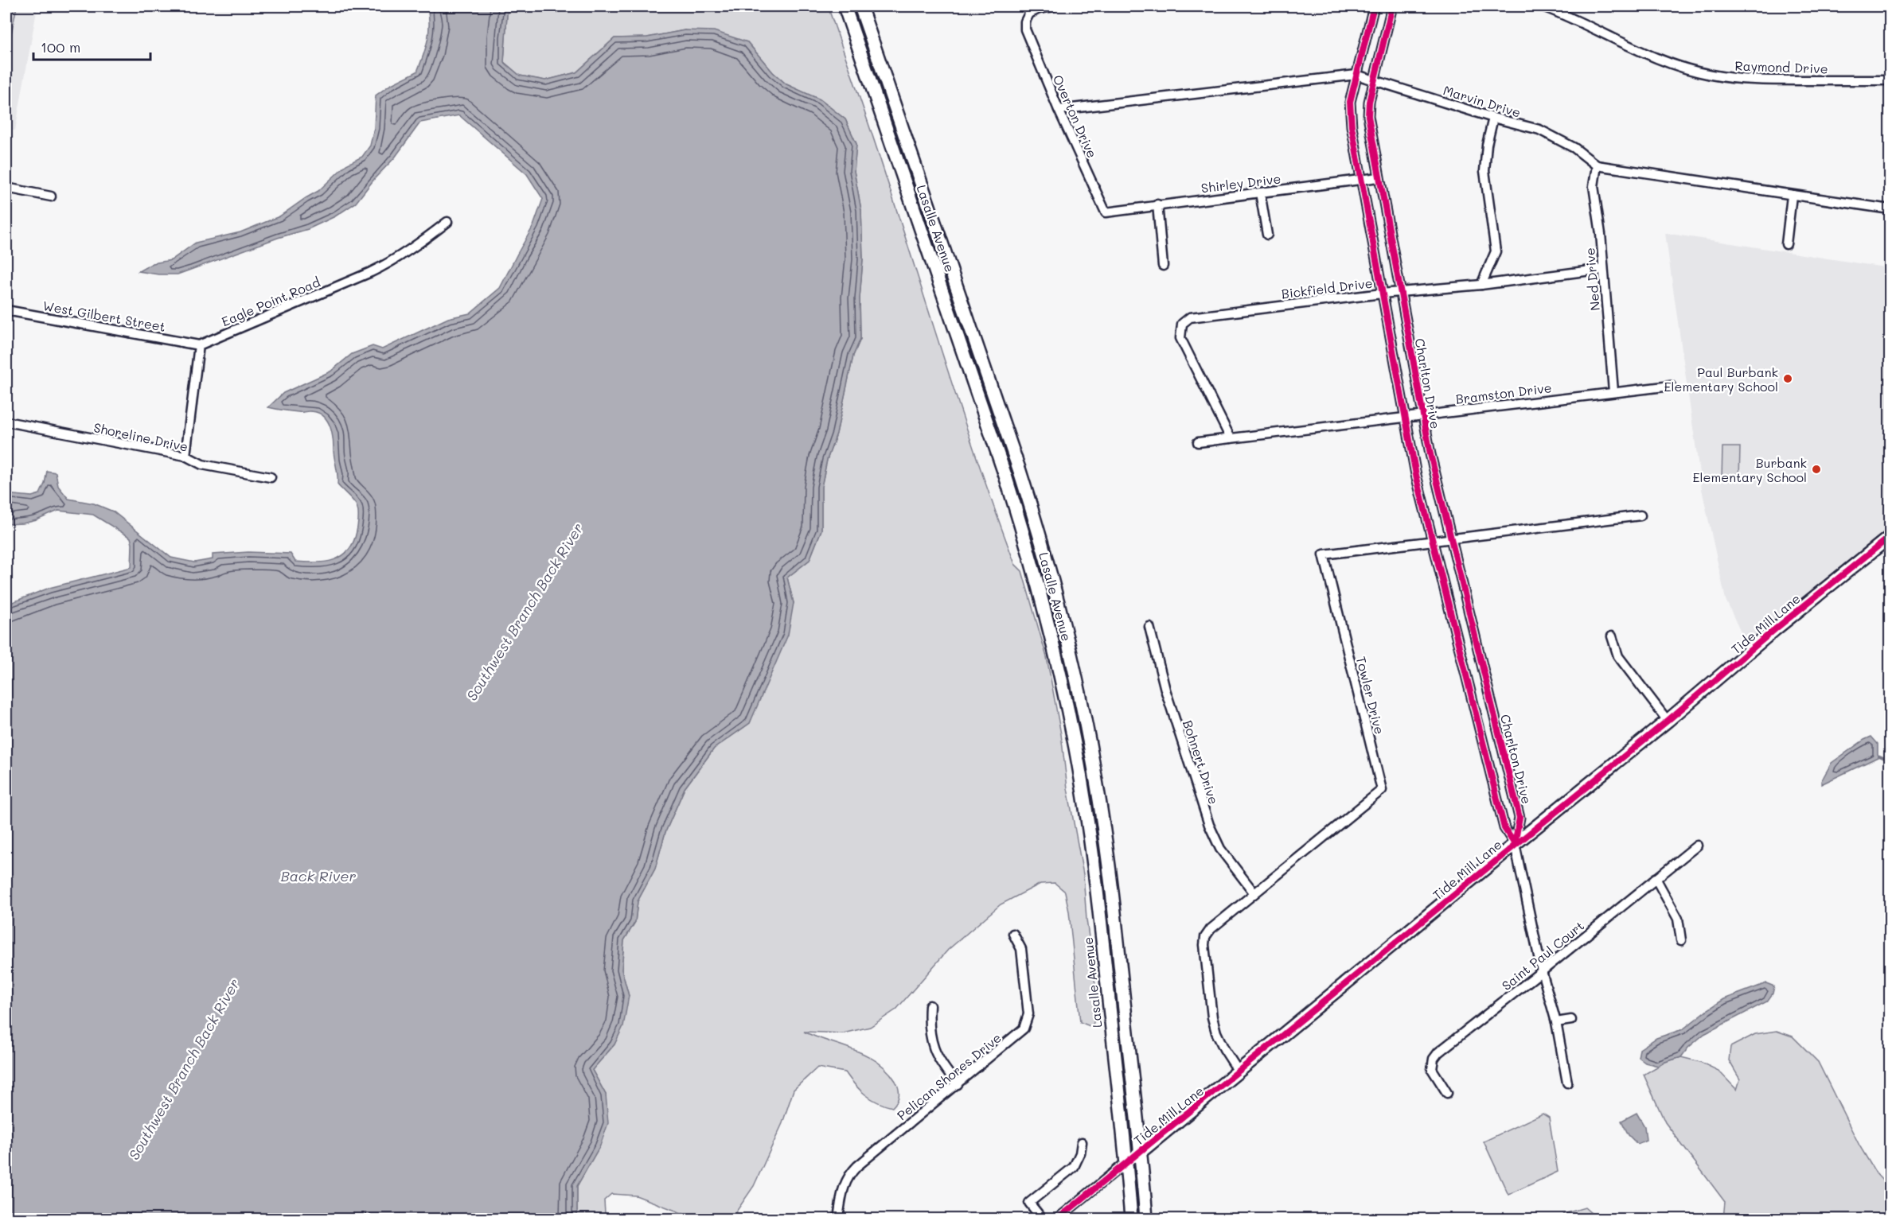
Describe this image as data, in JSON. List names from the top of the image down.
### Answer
{
  "streets": {
    "main road": ["Lasalle Avenue", "Tide Mill Lane"],
    "street": [
      "Raymond Drive",
      "Marvin Drive",
      "Overton Drive",
      "Shirley Drive",
      "Ned Drive",
      "Bickfield Drive",
      "Eagle Point Road",
      "West Gilbert Street",
      "Charlton Drive",
      "Bramston Drive",
      "Shoreline Drive",
      "Towler Drive",
      "Bohnert Drive",
      "Saint Paul Court",
      "Pelican Shores Drive"
    ]
  },
  "crossings": [
    ["Marvin Drive", "Overton Drive"],
    ["Marvin Drive", "Ned Drive"],
    ["Marvin Drive", "Charlton Drive"],
    ["Overton Drive", "Shirley Drive"],
    ["Shirley Drive", "Charlton Drive"],
    ["Lasalle Avenue", "Tide Mill Lane"],
    ["Ned Drive", "Bickfield Drive"],
    ["Ned Drive", "Bramston Drive"],
    ["Bickfield Drive", "Charlton Drive"],
    ["Bickfield Drive", "Bramston Drive"],
    ["Eagle Point Road", "West Gilbert Street"],
    ["Charlton Drive", "Bramston Drive"],
    ["Charlton Drive", "Tide Mill Lane"],
    ["Charlton Drive", "Towler Drive"],
    ["Charlton Drive", "Saint Paul Court"],
    ["Tide Mill Lane", "Towler Drive"],
    ["Towler Drive", "Bohnert Drive"]
  ],
  "water": ["Southwest Branch Back River", "Back River"],
  "places": ["Paul Burbank Elementary School", "Burbank Elementary School"],
  "scale_bar": "100 m"
}
